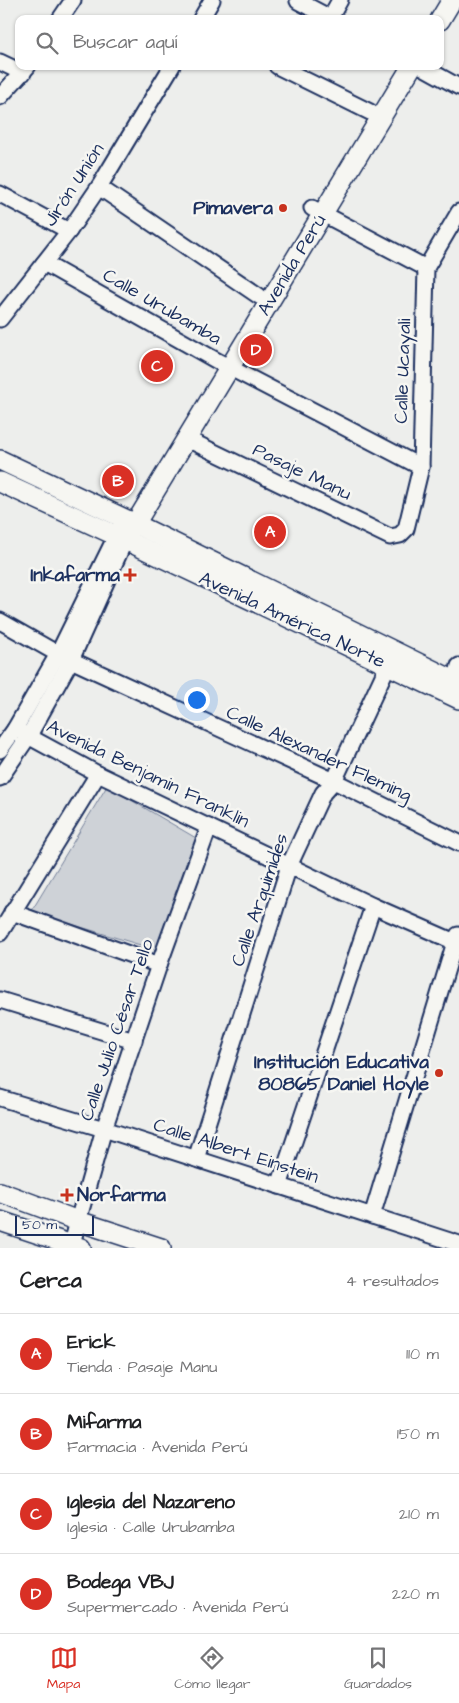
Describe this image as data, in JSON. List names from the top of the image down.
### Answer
{
  "streets": {
    "main road": ["Avenida Perú", "Avenida América Norte"],
    "street": [
      "Jirón Unión",
      "Calle Urubamba",
      "Calle Ucayali",
      "Pasaje Manu",
      "Calle Alexander Fleming",
      "Avenida Benjamin Franklin",
      "Calle Arquimides",
      "Calle Julio César Tello",
      "Calle Albert Einstein"
    ]
  },
  "crossings": [
    ["Jirón Unión", "Calle Urubamba"],
    ["Avenida Perú", "Calle Urubamba"],
    ["Avenida Perú", "Pasaje Manu"],
    ["Avenida Perú", "Avenida América Norte"],
    ["Avenida Perú", "Calle Alexander Fleming"],
    ["Calle Urubamba", "Calle Ucayali"],
    ["Calle Ucayali", "Pasaje Manu"],
    ["Avenida América Norte", "Calle Arquimides"],
    ["Calle Alexander Fleming", "Calle Arquimides"],
    ["Avenida Benjamin Franklin", "Calle Arquimides"],
    ["Avenida Benjamin Franklin", "Calle Julio César Tello"],
    ["Calle Arquimides", "Calle Albert Einstein"],
    ["Calle Julio César Tello", "Calle Albert Einstein"]
  ],
  "places": {
    "other": ["Pimavera", "Institución Educativa 80865 Daniel Hoyle"],
    "health": ["Inkafarma", "Norfarma"]
  },
  "scale_bar": "50 m",
  "page": {
    "search": "Buscar aquí",
    "pins": [
      "D",
      "C",
      "B",
      "A"
    ],
    "scale": "50 m",
    "heading": ["Cerca", "4 resultados"],
    "list": [
      {
        "mark": "A",
        "name": "Erick",
        "note": "Tienda · Pasaje Manu",
        "value": "110 m"
      },
      {
        "mark": "B",
        "name": "Mifarma",
        "note": "Farmacia · Avenida Perú",
        "value": "150 m"
      },
      {
        "mark": "C",
        "name": "Iglesia del Nazareno",
        "note": "Iglesia · Calle Urubamba",
        "value": "210 m"
      },
      {
        "mark": "D",
        "name": "Bodega VBJ",
        "note": "Supermercado · Avenida Perú",
        "value": "220 m"
      }
    ],
    "nav": ["Mapa", "Cómo llegar", "Guardados"]
  }
}
